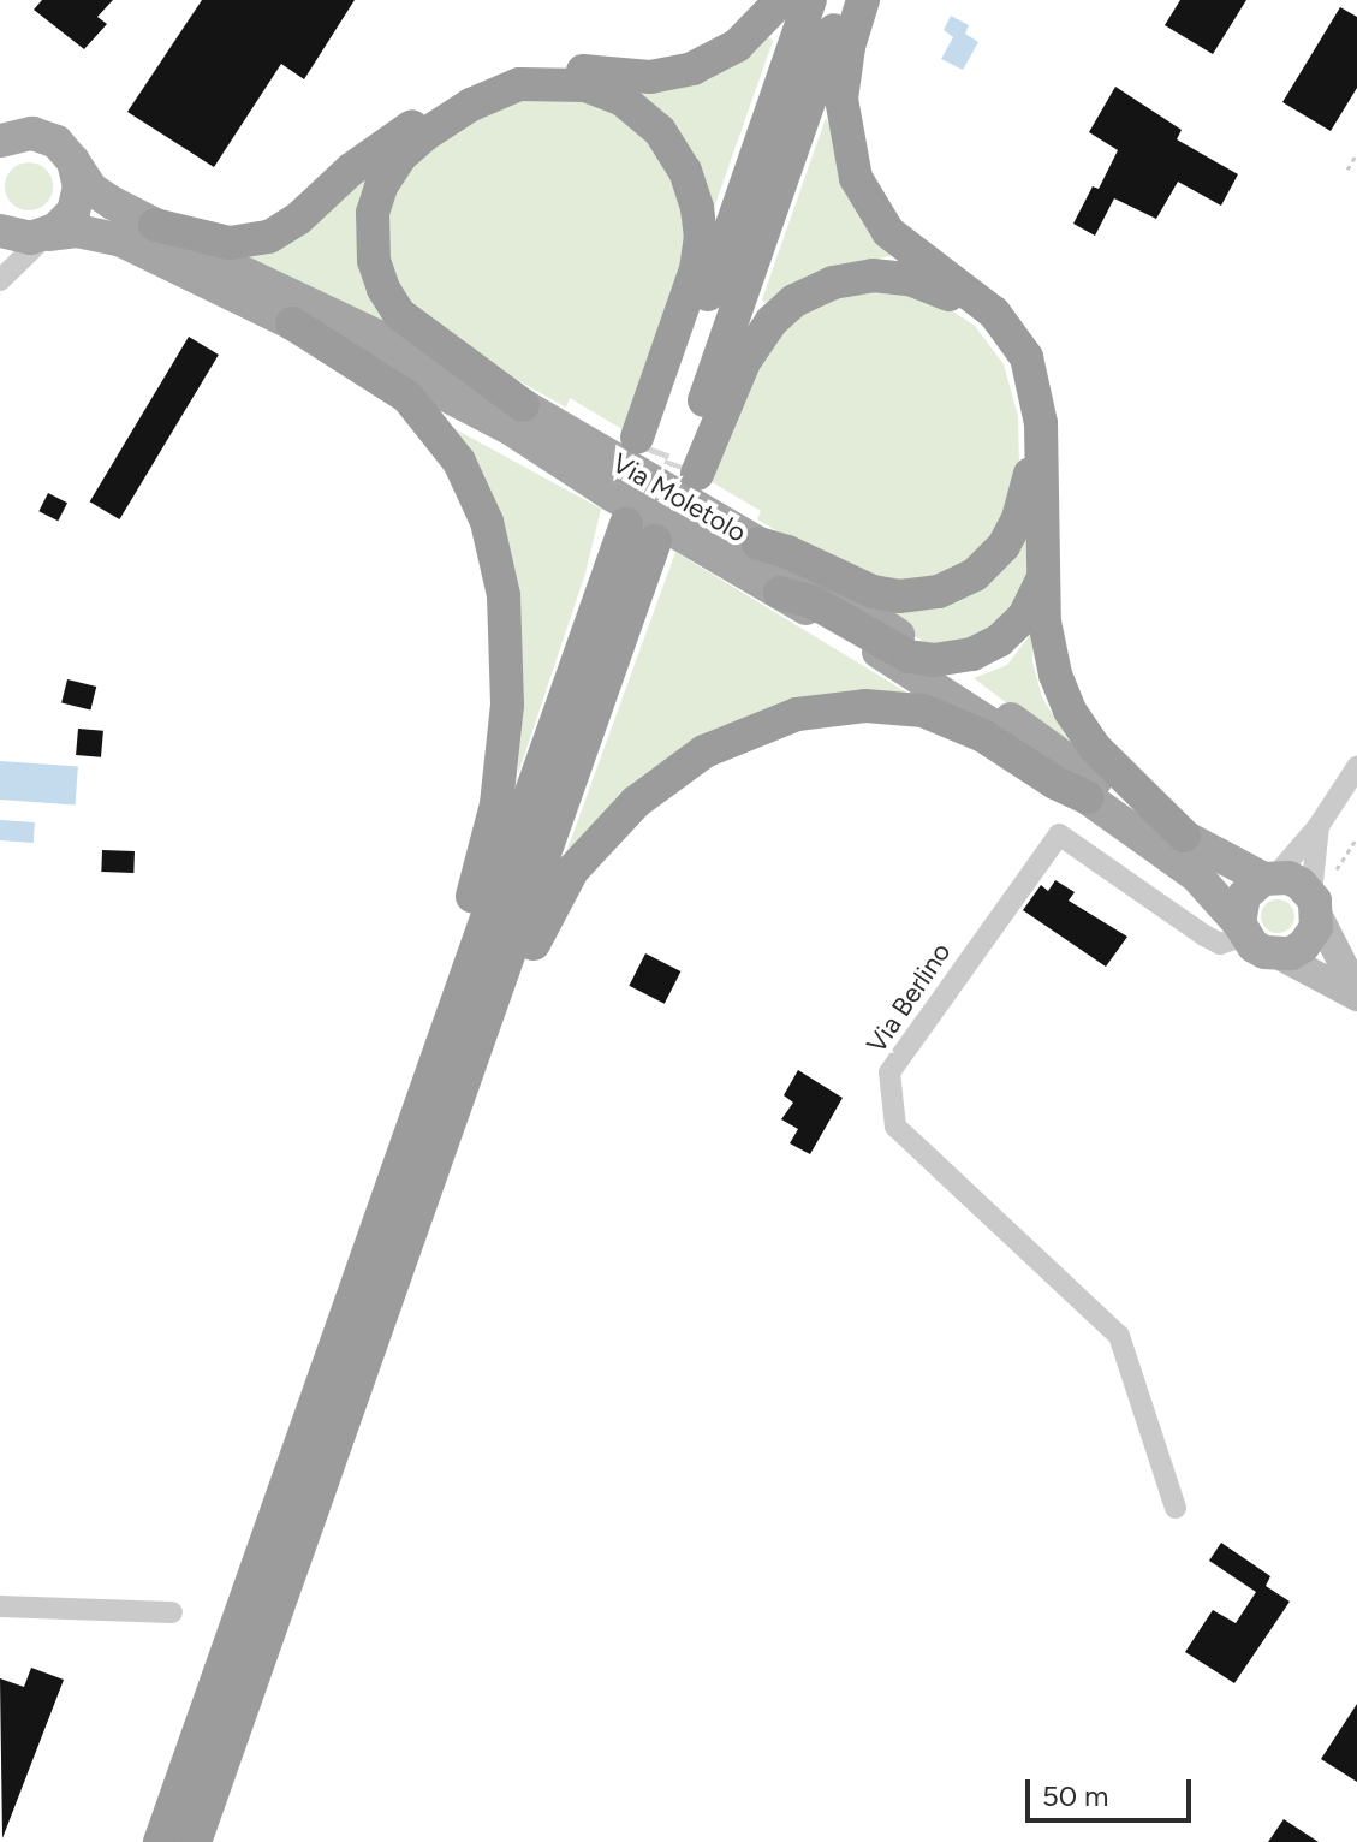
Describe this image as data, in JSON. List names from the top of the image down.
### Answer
{
  "streets": {
    "main road": ["Via Moletolo"],
    "street": ["Via Berlino"]
  },
  "crossings": [
    ["Via Moletolo", "Via Berlino"]
  ],
  "scale_bar": "50 m"
}
